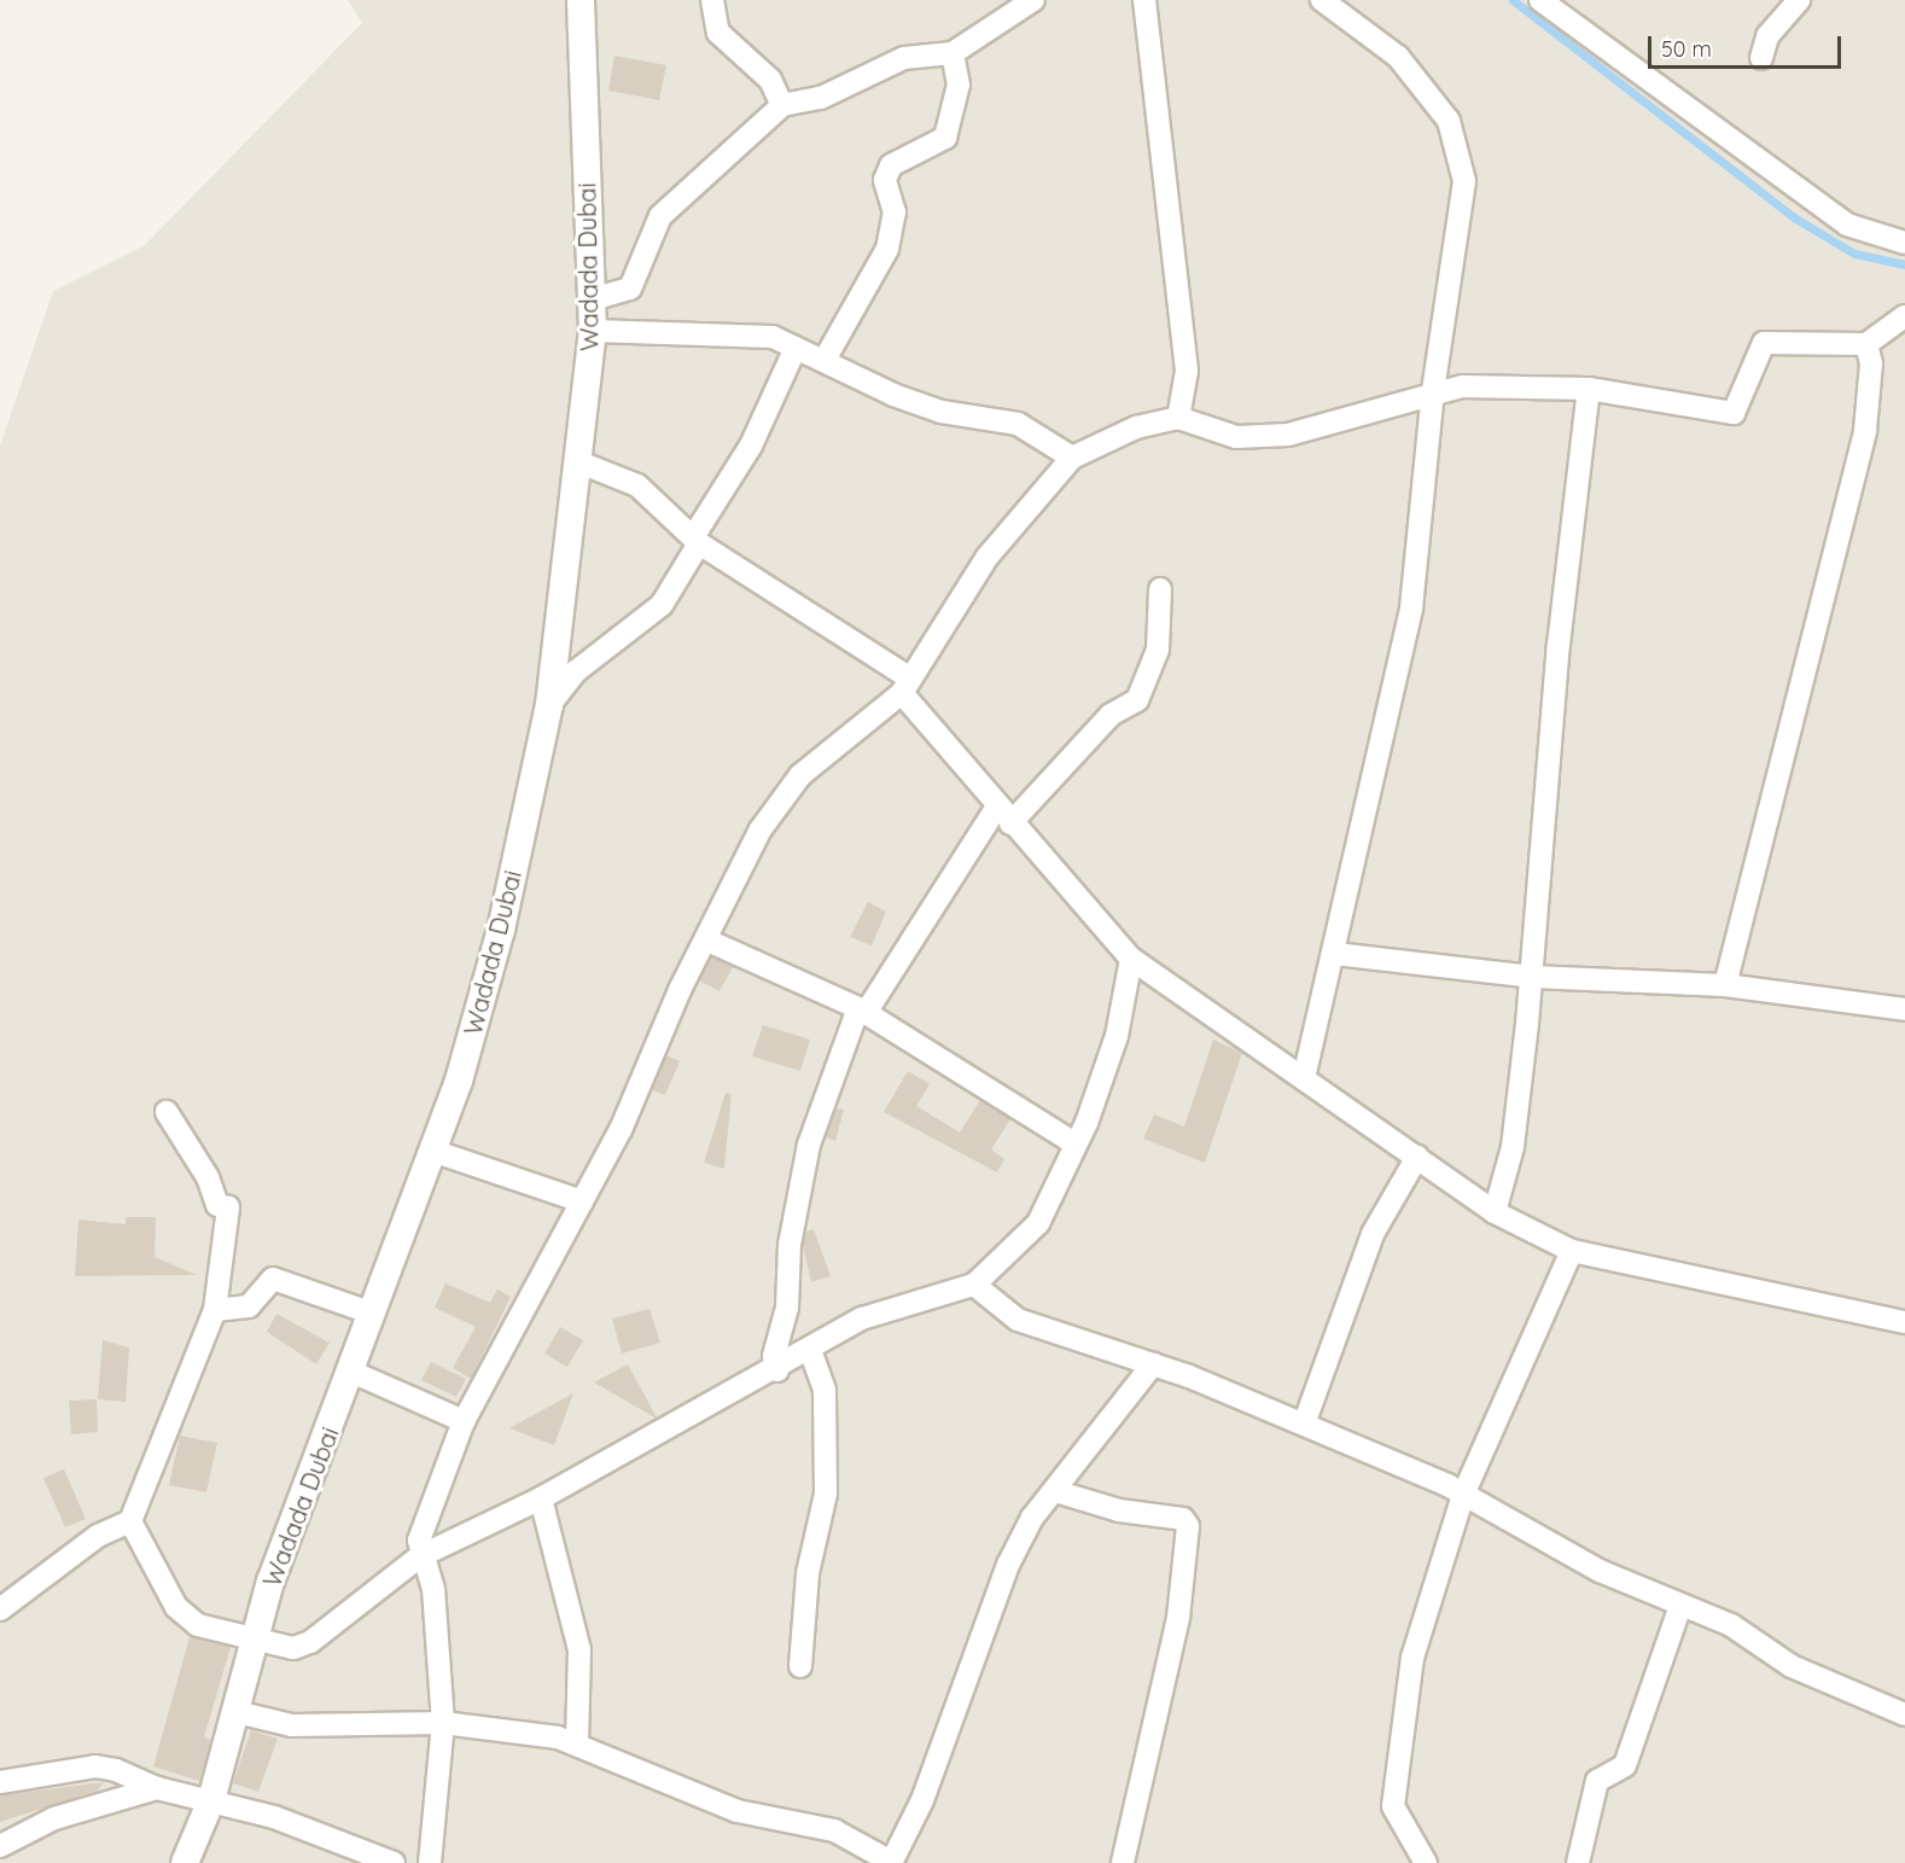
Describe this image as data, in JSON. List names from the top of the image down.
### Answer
{
  "streets": {
    "street": ["Wadada Dubai"]
  },
  "scale_bar": "50 m"
}
